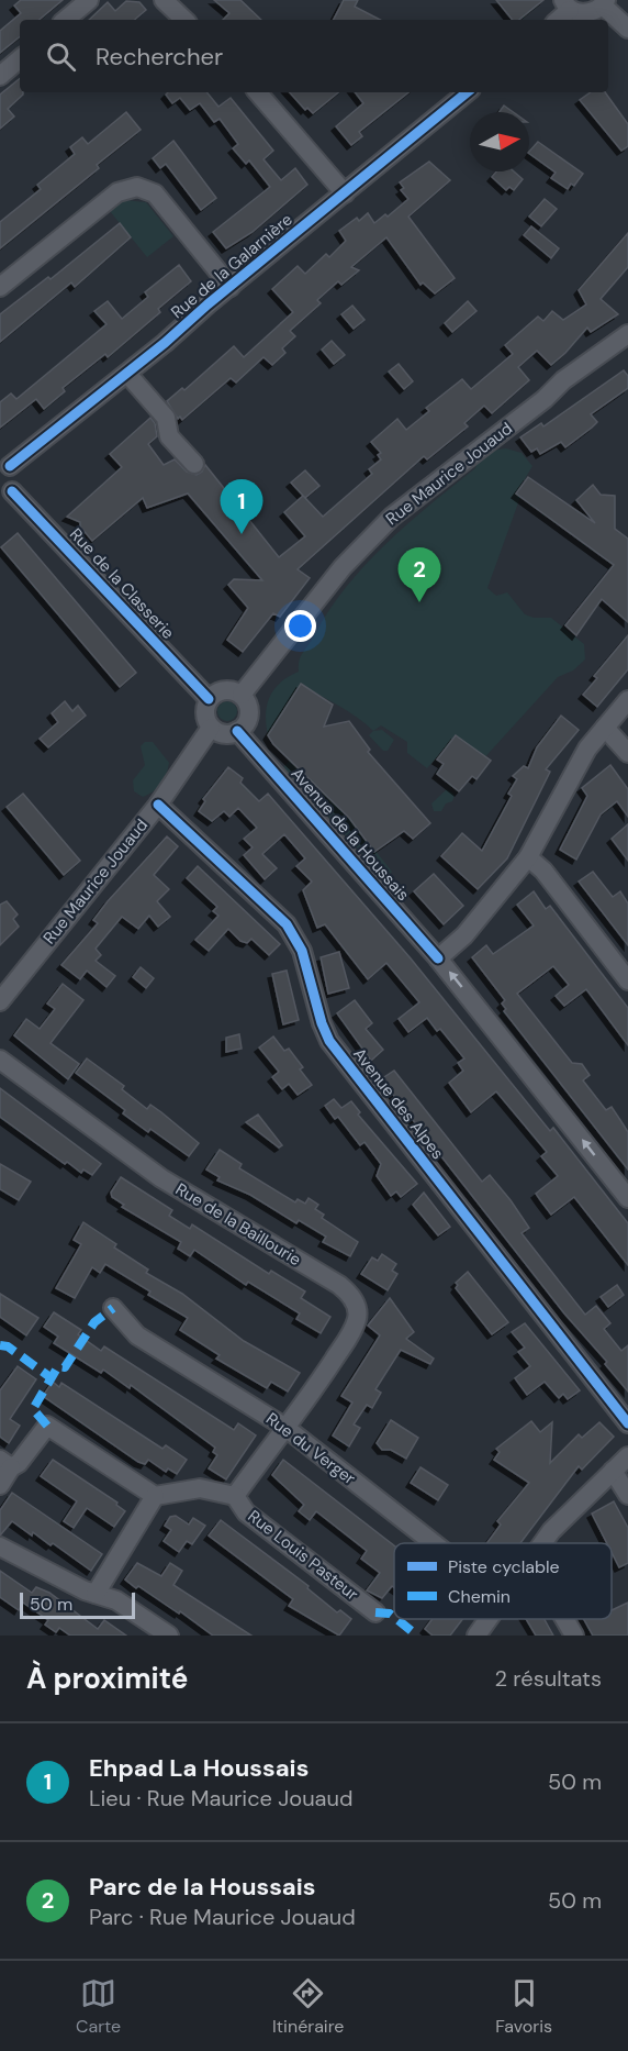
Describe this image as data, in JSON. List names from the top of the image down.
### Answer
{
  "streets": {
    "street": [
      "Rue de la Galarnière",
      "Rue Maurice Jouaud",
      "Rue de la Classerie",
      "Avenue de la Houssais",
      "Avenue des Alpes",
      "Rue de la Baillourie",
      "Rue du Verger",
      "Rue Louis Pasteur"
    ]
  },
  "crossings": [
    ["Rue Maurice Jouaud", "Rue de la Classerie"],
    ["Rue Maurice Jouaud", "Avenue de la Houssais"],
    ["Rue Maurice Jouaud", "Avenue des Alpes"],
    ["Rue de la Classerie", "Avenue de la Houssais"],
    ["Rue de la Baillourie", "Rue du Verger"],
    ["Rue de la Baillourie", "Rue Louis Pasteur"],
    ["Rue du Verger", "Rue Louis Pasteur"]
  ],
  "legend": ["Piste cyclable", "Chemin"],
  "scale_bar": "50 m",
  "north": "right",
  "page": {
    "search": "Rechercher",
    "pins": ["1", "2"],
    "scale": "50 m",
    "heading": ["À proximité", "2 résultats"],
    "list": [
      {
        "mark": "1",
        "name": "Ehpad La Houssais",
        "note": "Lieu · Rue Maurice Jouaud",
        "value": "50 m"
      },
      {
        "mark": "2",
        "name": "Parc de la Houssais",
        "note": "Parc · Rue Maurice Jouaud",
        "value": "50 m"
      }
    ],
    "nav": ["Carte", "Itinéraire", "Favoris"]
  }
}
